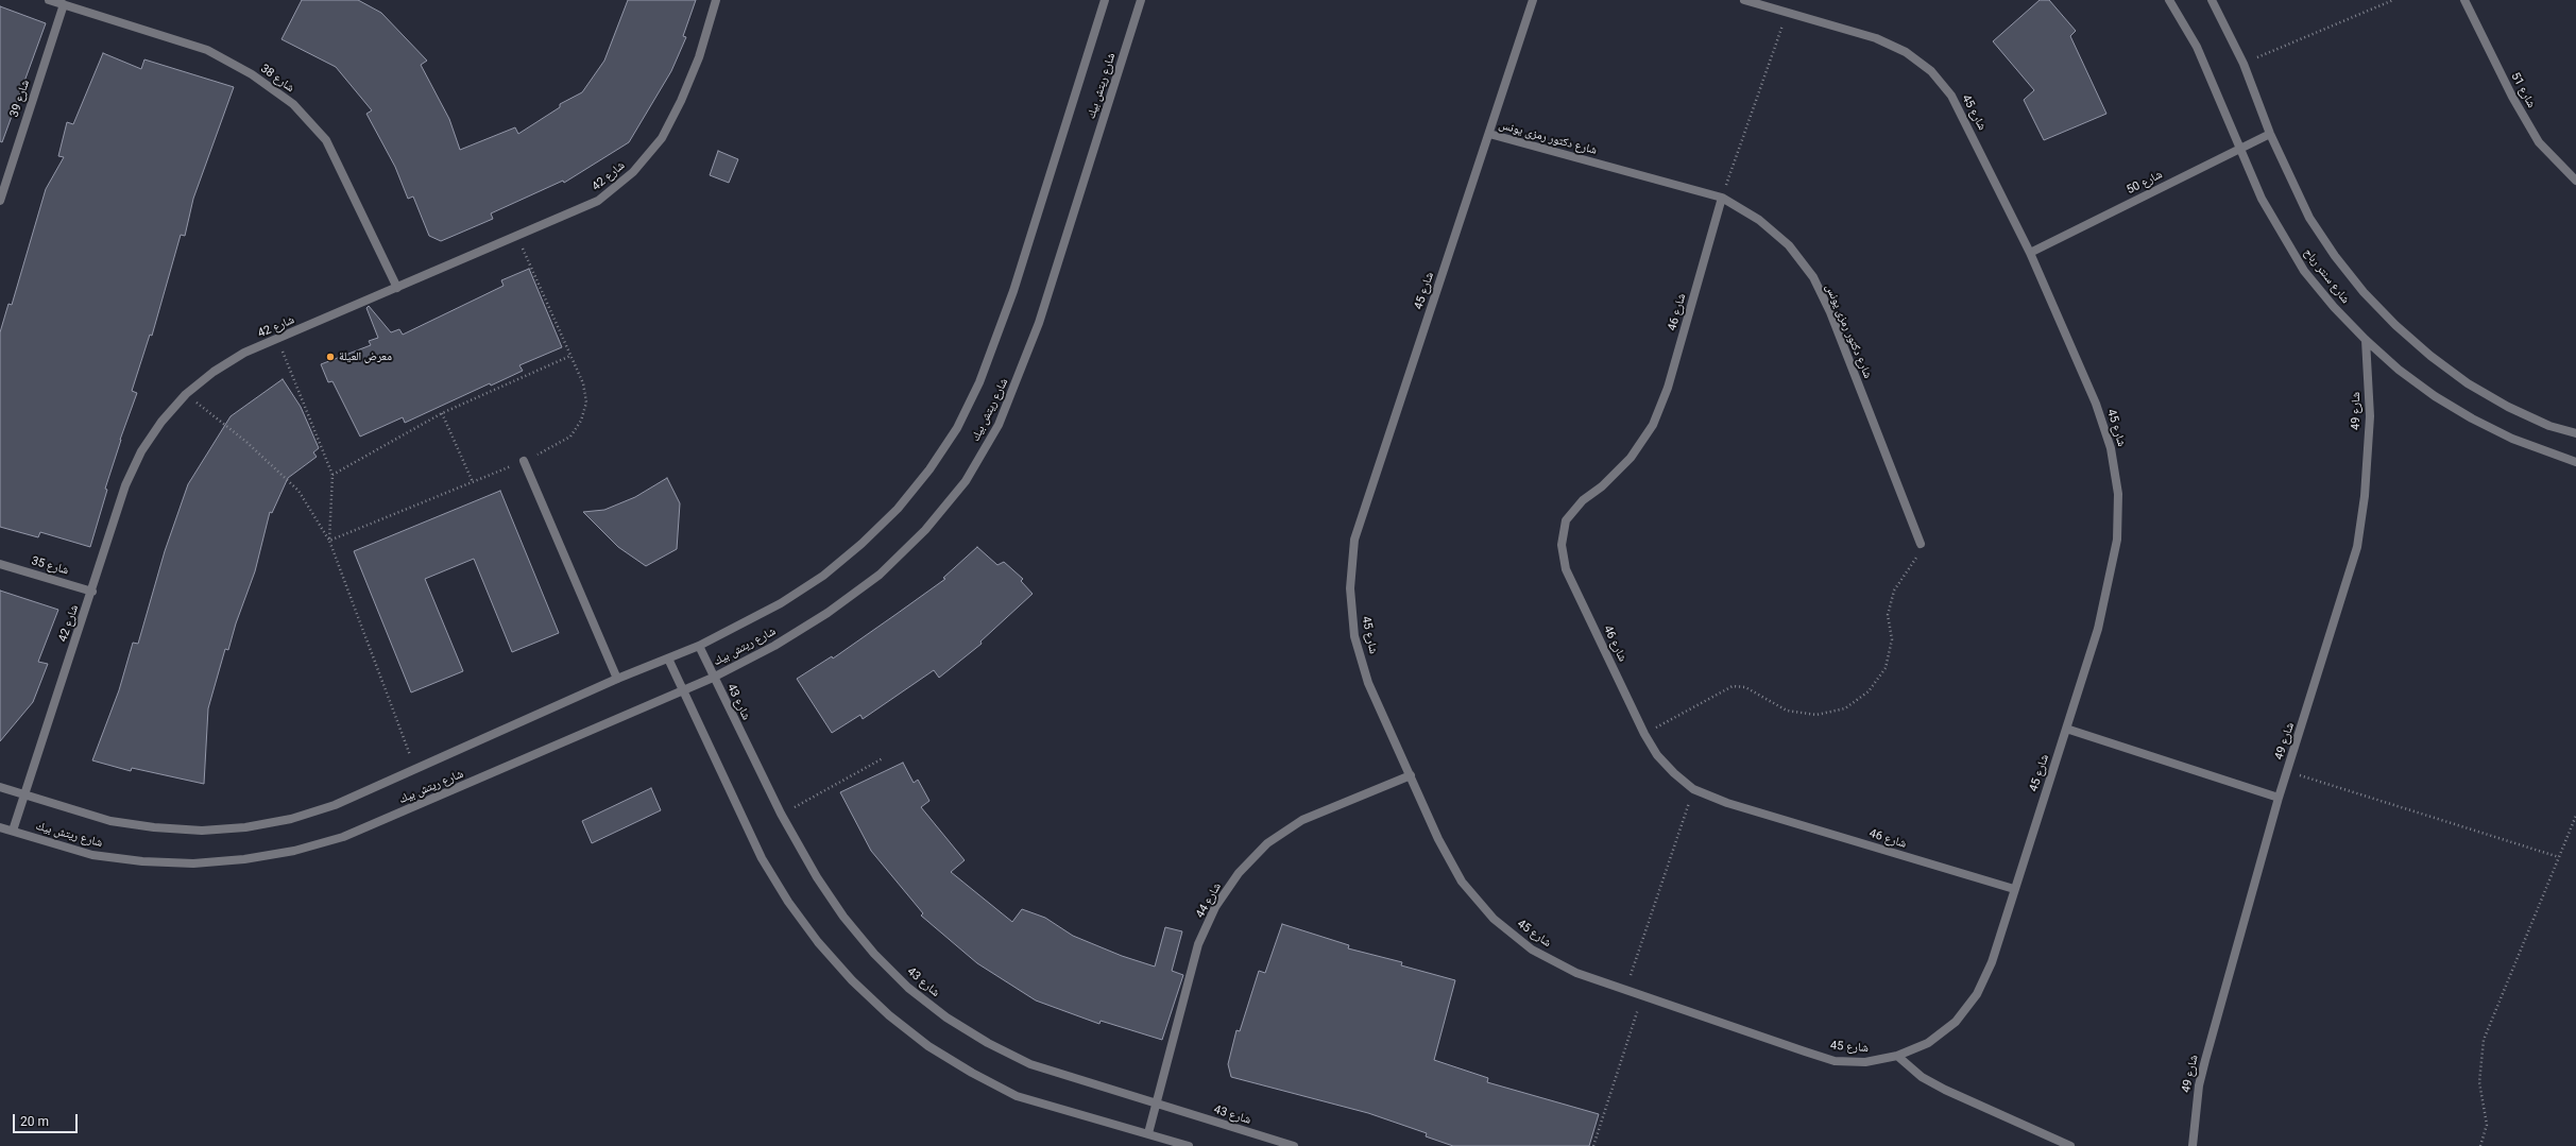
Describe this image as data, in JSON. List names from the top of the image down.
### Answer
{
  "streets": {
    "street": [
      "شارع 38",
      "شارع ريتش بيك",
      "شارع 51",
      "شارع 39",
      "شارع 45",
      "شارع دكتور رمزى يونس",
      "شارع 42",
      "شارع 50",
      "شارع سنتر رباح",
      "شارع 46",
      "شارع 49",
      "شارع 35",
      "شارع 43",
      "شارع 44"
    ]
  },
  "crossings": [
    ["شارع 38", "شارع 39"],
    ["شارع 38", "شارع 42"],
    ["شارع ريتش بيك", "شارع 42"],
    ["شارع ريتش بيك", "شارع 43"],
    ["شارع 45", "شارع دكتور رمزى يونس"],
    ["شارع 45", "شارع 50"],
    ["شارع 45", "شارع 46"],
    ["شارع 45", "شارع 44"],
    ["شارع دكتور رمزى يونس", "شارع 46"],
    ["شارع 42", "شارع 35"],
    ["شارع 50", "شارع سنتر رباح"],
    ["شارع سنتر رباح", "شارع 49"],
    ["شارع 43", "شارع 44"]
  ],
  "places": ["معرض العيلة"],
  "scale_bar": "20 m"
}
